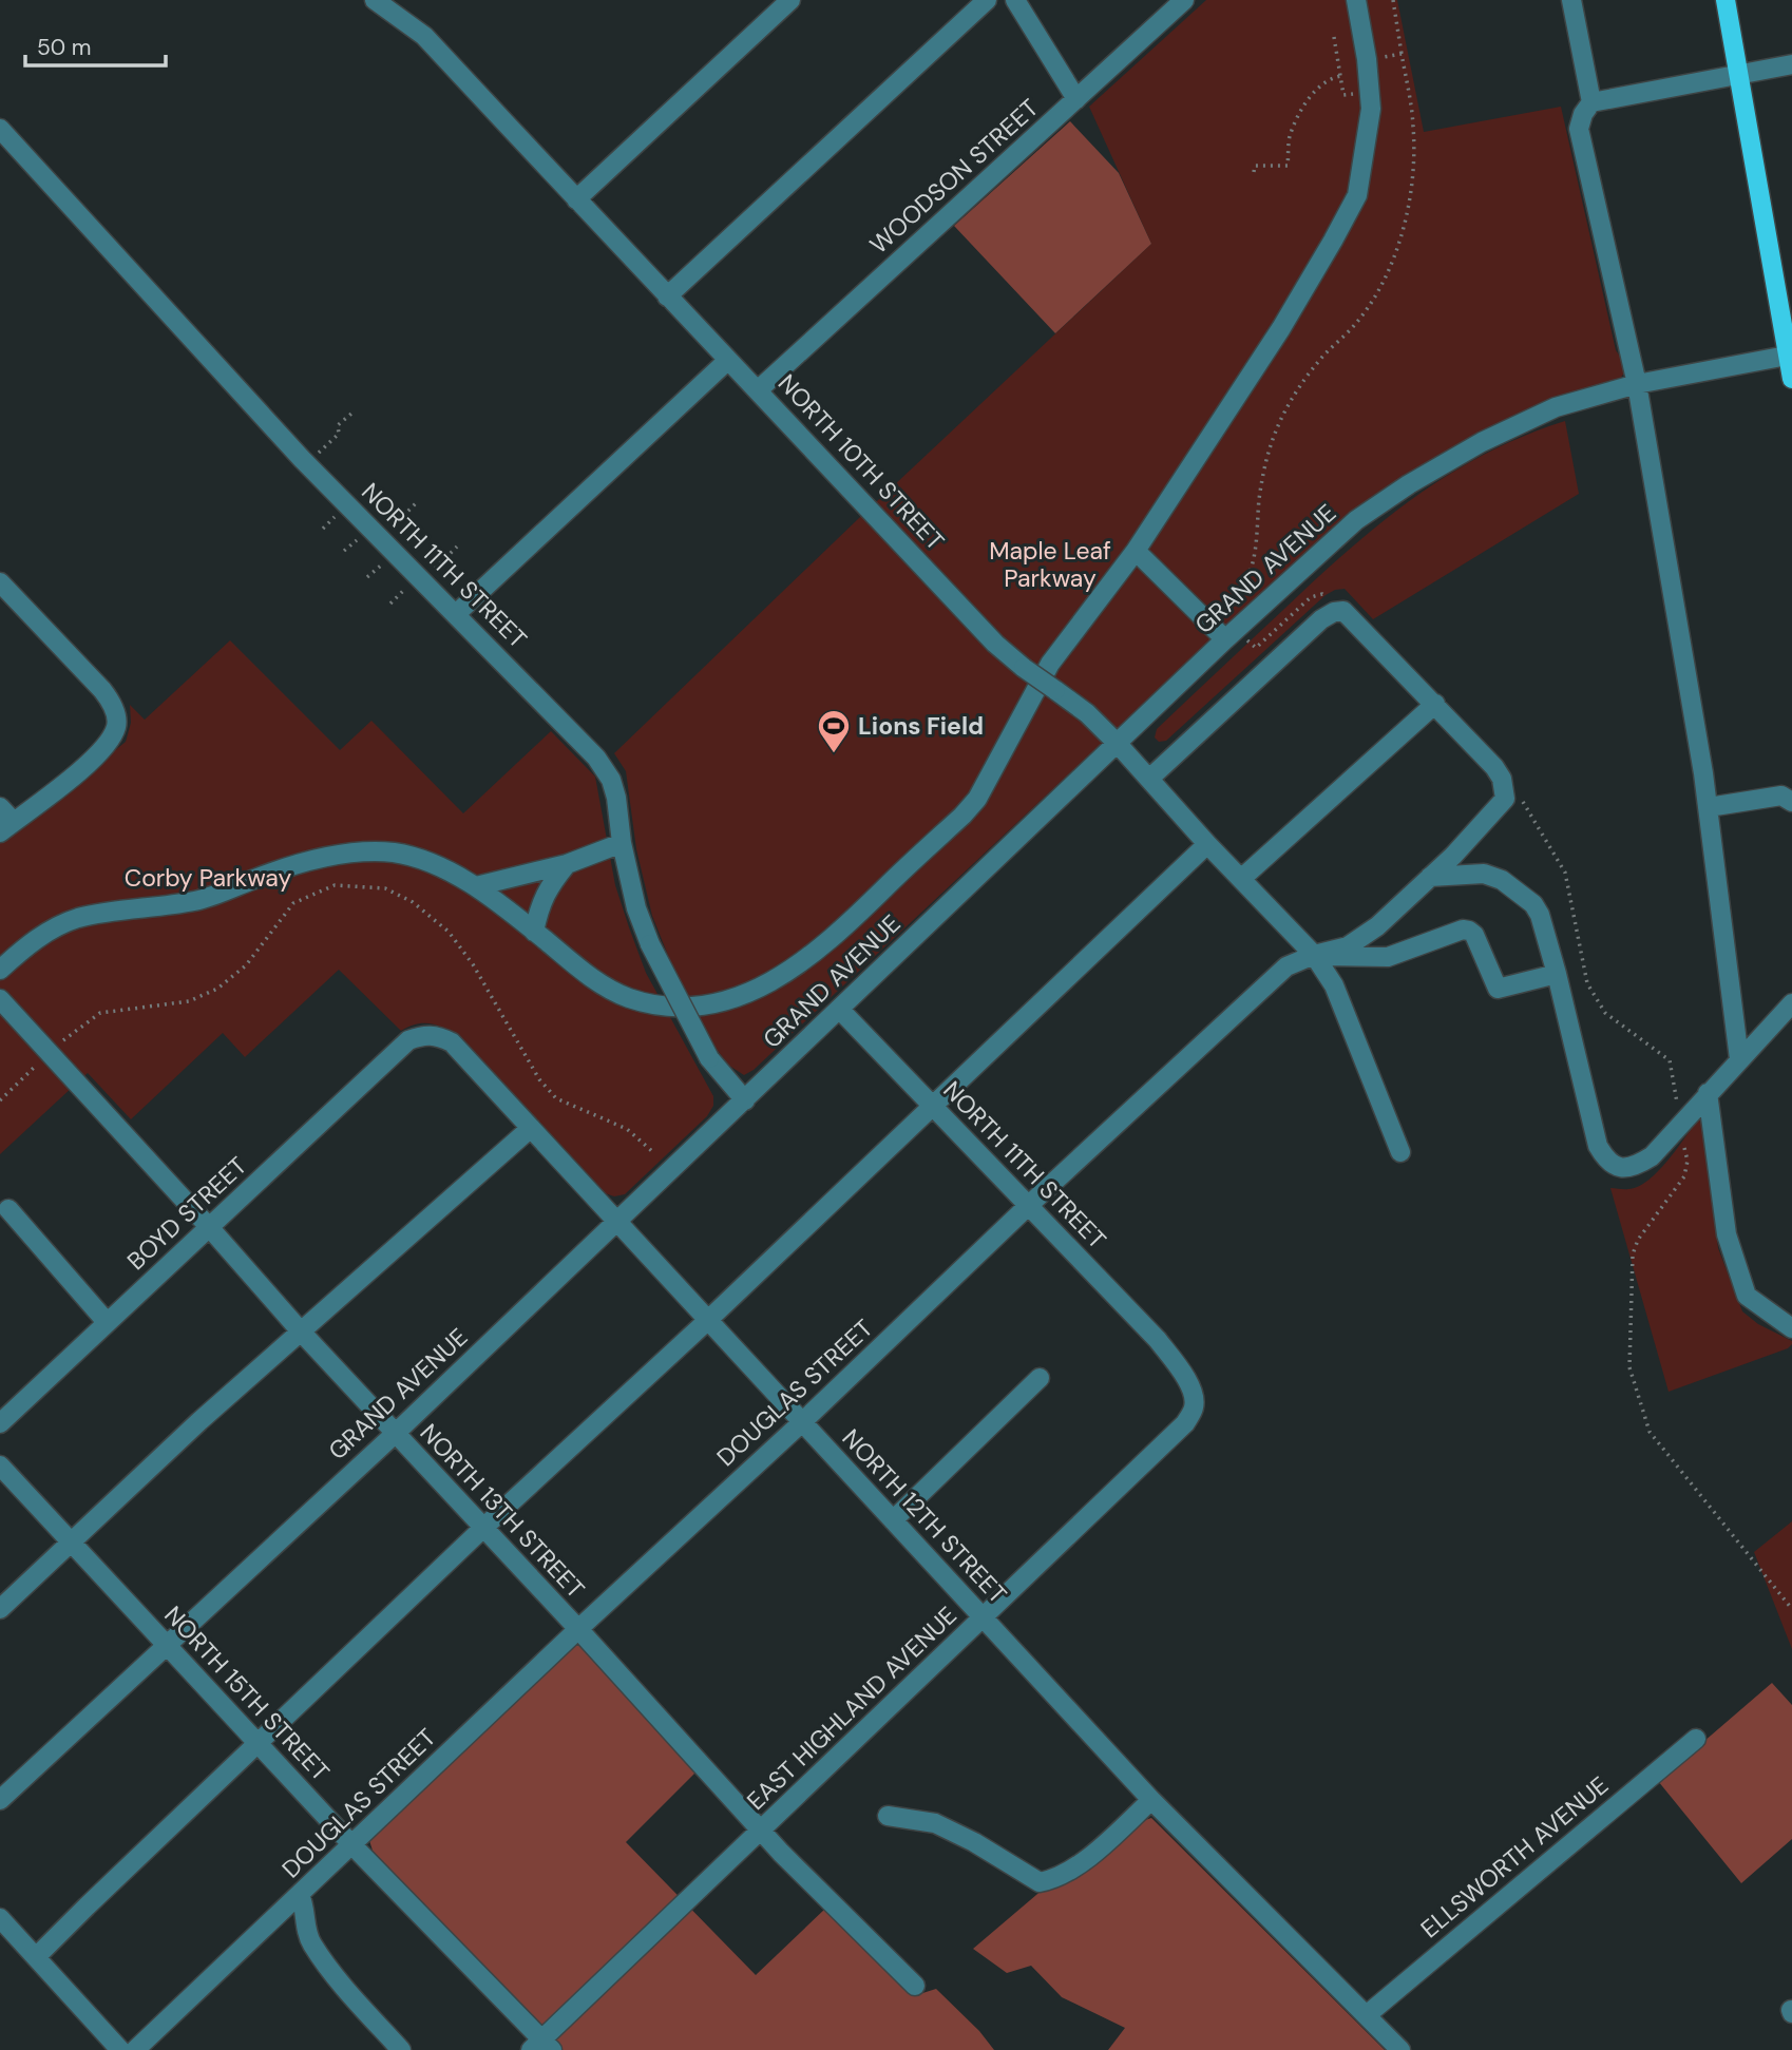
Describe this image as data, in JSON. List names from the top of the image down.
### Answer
{
  "streets": {
    "street": [
      "WOODSON STREET",
      "NORTH 10TH STREET",
      "NORTH 11TH STREET",
      "GRAND AVENUE",
      "BOYD STREET",
      "DOUGLAS STREET",
      "NORTH 13TH STREET",
      "NORTH 12TH STREET",
      "NORTH 15TH STREET",
      "EAST HIGHLAND AVENUE",
      "ELLSWORTH AVENUE"
    ]
  },
  "crossings": [
    ["WOODSON STREET", "NORTH 10TH STREET"],
    ["NORTH 10TH STREET", "GRAND AVENUE"],
    ["NORTH 10TH STREET", "DOUGLAS STREET"],
    ["NORTH 11TH STREET", "GRAND AVENUE"],
    ["NORTH 11TH STREET", "DOUGLAS STREET"],
    ["NORTH 11TH STREET", "EAST HIGHLAND AVENUE"],
    ["GRAND AVENUE", "NORTH 13TH STREET"],
    ["GRAND AVENUE", "NORTH 12TH STREET"],
    ["GRAND AVENUE", "NORTH 15TH STREET"],
    ["BOYD STREET", "NORTH 13TH STREET"],
    ["BOYD STREET", "NORTH 12TH STREET"],
    ["DOUGLAS STREET", "NORTH 13TH STREET"],
    ["DOUGLAS STREET", "NORTH 12TH STREET"],
    ["DOUGLAS STREET", "NORTH 15TH STREET"],
    ["NORTH 13TH STREET", "EAST HIGHLAND AVENUE"],
    ["NORTH 12TH STREET", "EAST HIGHLAND AVENUE"],
    ["NORTH 12TH STREET", "ELLSWORTH AVENUE"],
    ["NORTH 15TH STREET", "EAST HIGHLAND AVENUE"]
  ],
  "parks": ["Maple Leaf Parkway", "Corby Parkway"],
  "places": {
    "sports": ["Lions Field"]
  },
  "scale_bar": "50 m"
}
